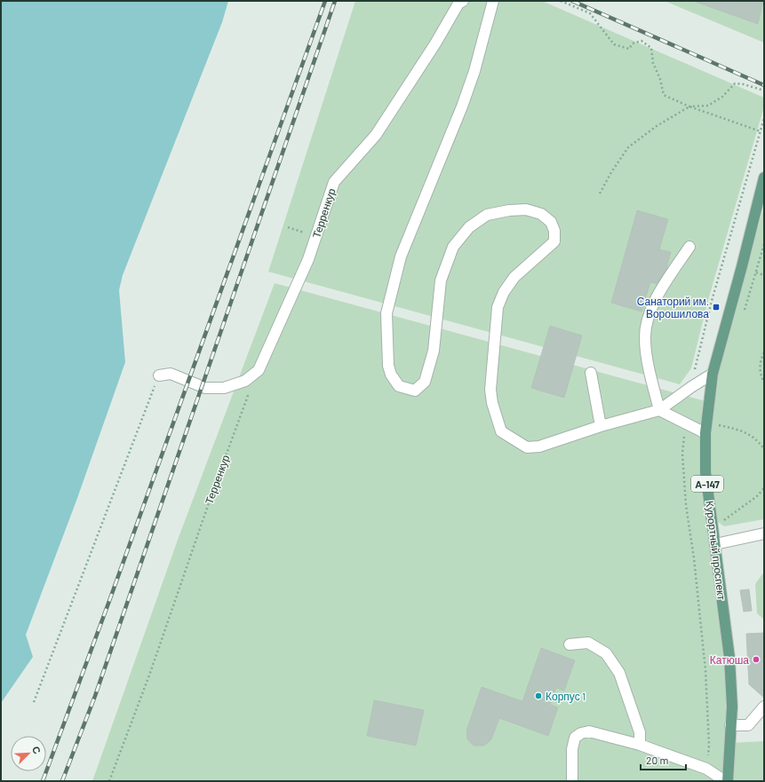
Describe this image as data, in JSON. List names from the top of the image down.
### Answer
{
  "streets": {
    "main road": ["А-147", "Курортный проспект"],
    "street": ["Терренкур"]
  },
  "places": {
    "transit": ["Санаторий им. Ворошилова"],
    "other": ["Катюша", "Корпус 1"]
  },
  "scale_bar": "20 m",
  "north": "top right"
}
